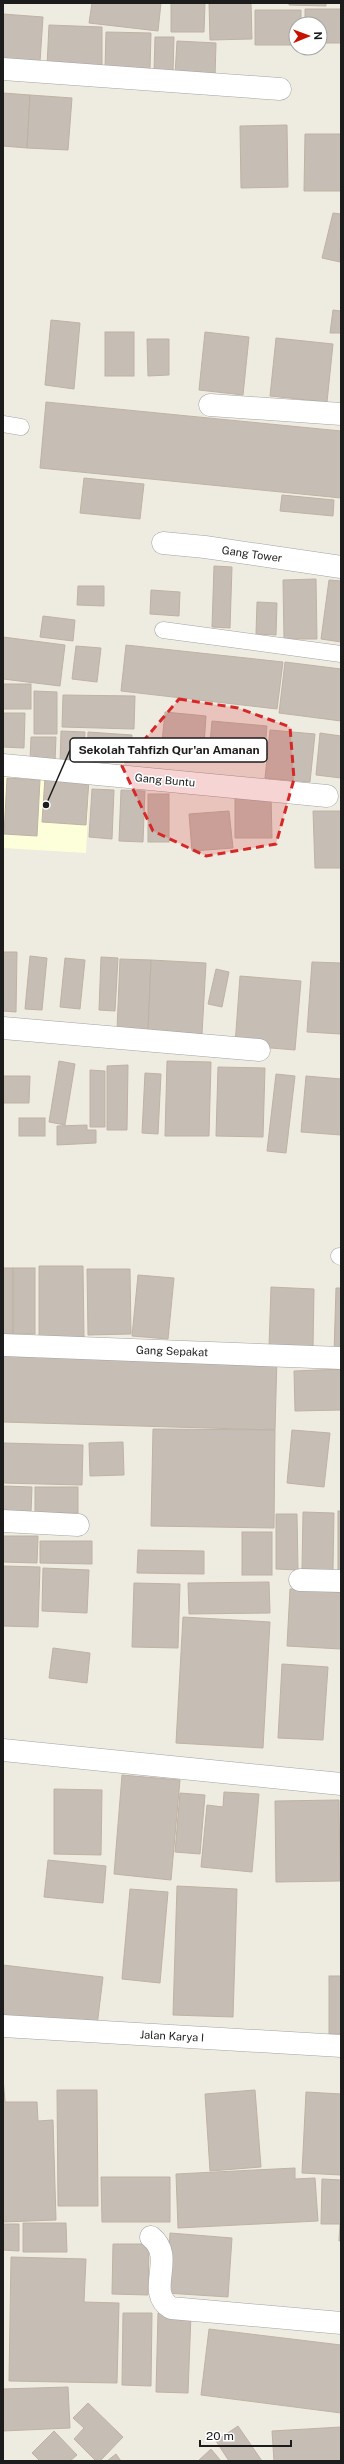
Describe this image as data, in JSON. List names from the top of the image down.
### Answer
{
  "streets": {
    "street": [
      "Gang Tower",
      "Gang Buntu",
      "Gang Sepakat",
      "Jalan Karya I"
    ]
  },
  "places": ["Sekolah Tahfizh Qur'an Amanan"],
  "scale_bar": "20 m",
  "north": "right"
}
